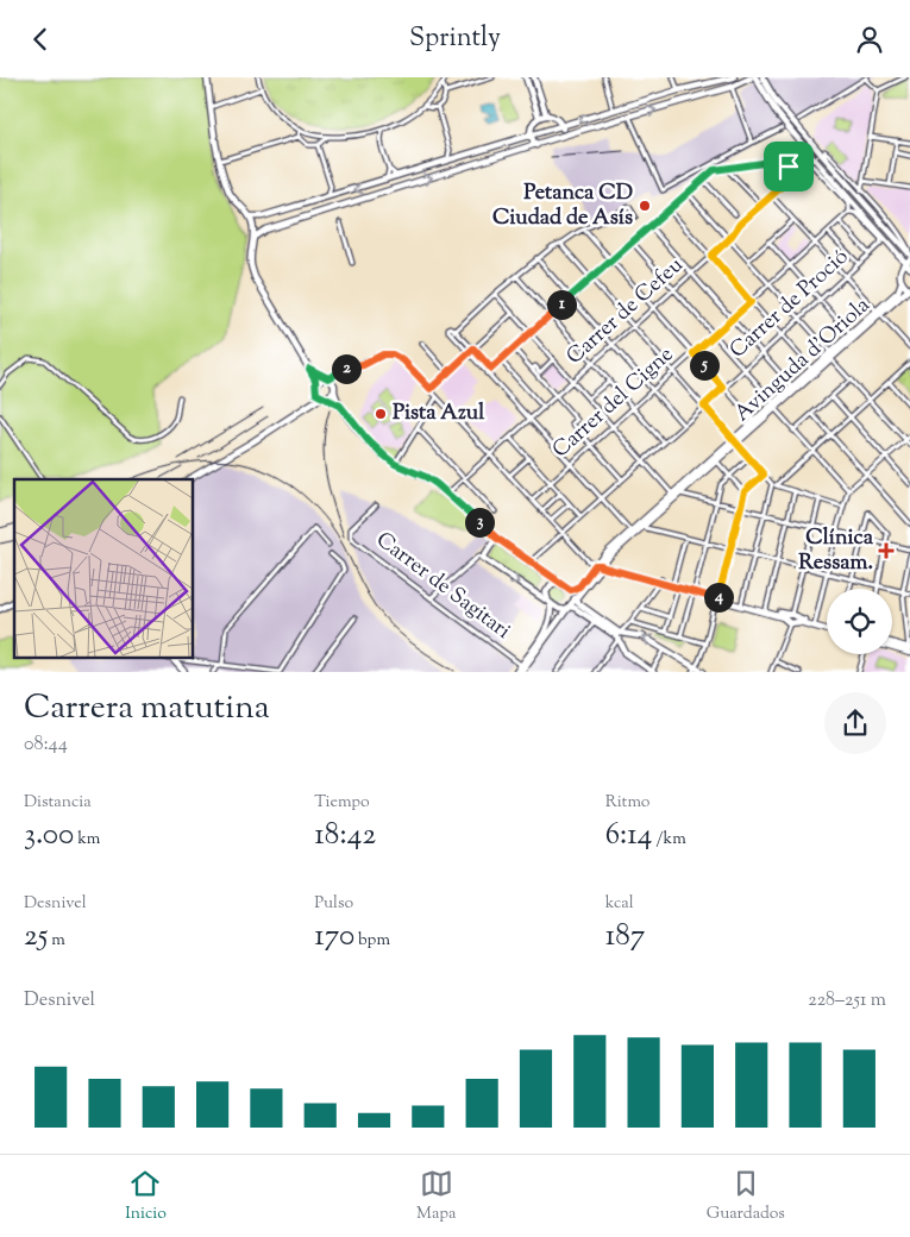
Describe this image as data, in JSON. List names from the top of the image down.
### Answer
{
  "streets": {
    "street": [
      "Carrer de Proció",
      "Carrer de Cefeu",
      "Avinguda d'Oriola",
      "Carrer del Cigne",
      "Carrer de Sagitari"
    ]
  },
  "crossings": [
    ["Carrer de Proció", "Carrer del Cigne"]
  ],
  "places": {
    "other": ["Petanca CD Ciudad de Asís", "Pista Azul"],
    "health": ["Clínica Ressam."]
  },
  "page": {
    "header": "Sprintly",
    "pins": [
      "1",
      "5",
      "2",
      "3",
      "4"
    ],
    "heading": ["Carrera matutina", "08:44"],
    "stats": [
      ["Distancia", "3.00 km"],
      ["Tiempo", "18:42"],
      ["Ritmo", "6:14 /km"],
      ["Desnivel", "25 m"],
      ["Pulso", "170 bpm"],
      ["kcal", "187"]
    ],
    "chart": ["Desnivel", "228–251 m"],
    "tabs": ["Inicio", "Mapa", "Guardados"]
  }
}
